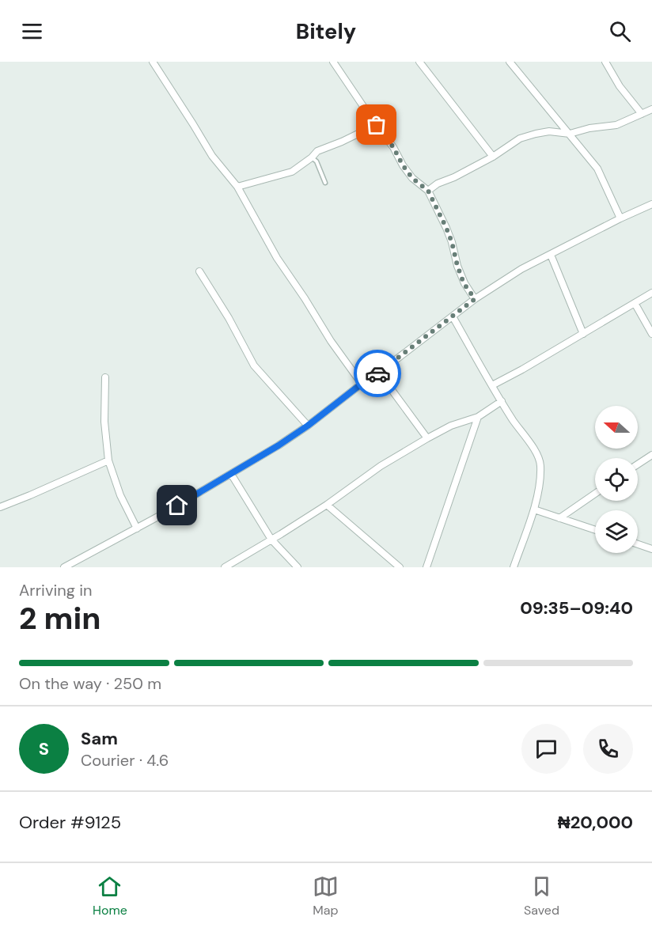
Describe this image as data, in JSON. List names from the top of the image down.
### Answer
{
  "north": "left",
  "page": {
    "header": "Bitely",
    "heading": ["2 min", "Arriving in", "09:35–09:40"],
    "panel": [
      "Sam",
      "Courier · 4.6",
      "Order #9125",
      "₦20,000"
    ],
    "bar": "On the way · 250 m",
    "round": "S",
    "tabs": ["Home", "Map", "Saved"]
  }
}
